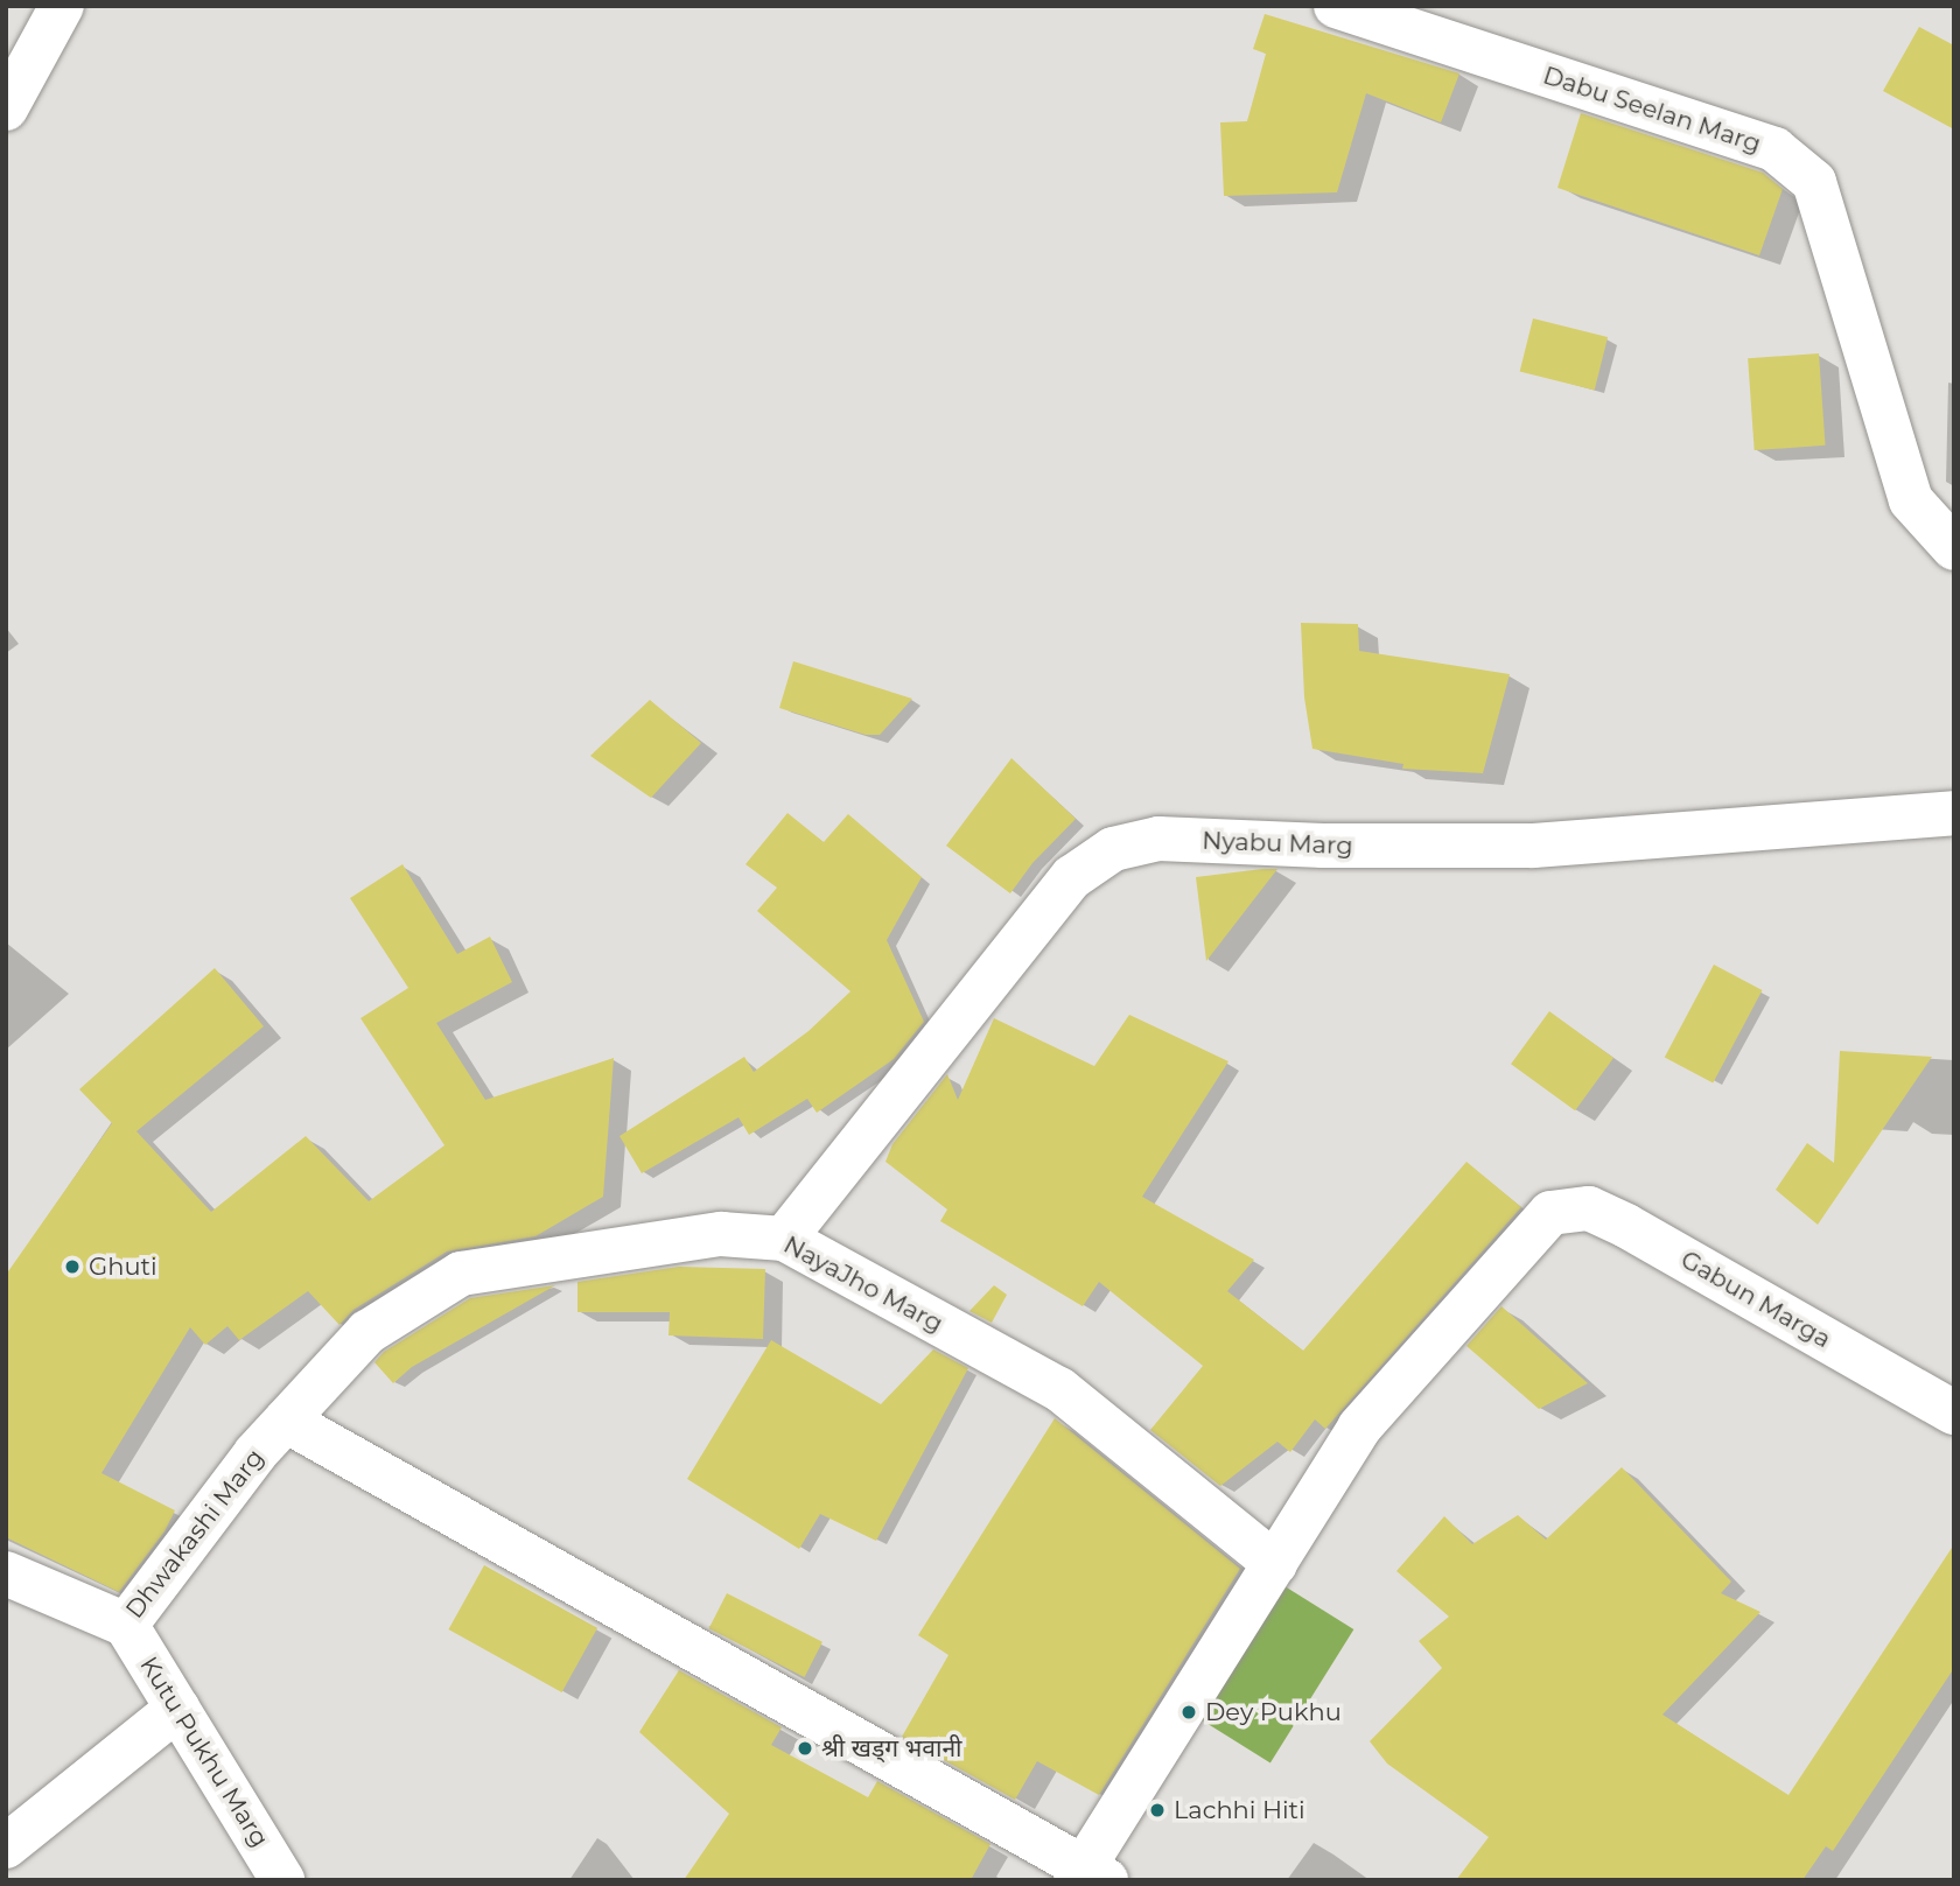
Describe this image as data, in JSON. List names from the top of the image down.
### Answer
{
  "streets": {
    "street": [
      "Dabu Seelan Marg",
      "Nyabu Marg",
      "NayaJho Marg",
      "Gabun Marga",
      "Dhwakashi Marg",
      "Kutu Pukhu Marg"
    ]
  },
  "crossings": [
    ["Nyabu Marg", "NayaJho Marg"],
    ["NayaJho Marg", "Gabun Marga"],
    ["NayaJho Marg", "Dhwakashi Marg"],
    ["Dhwakashi Marg", "Kutu Pukhu Marg"]
  ],
  "places": [
    "Ghuti",
    "Dey Pukhu",
    "श्री खड्ग भवानी",
    "Lachhi Hiti"
  ]
}
